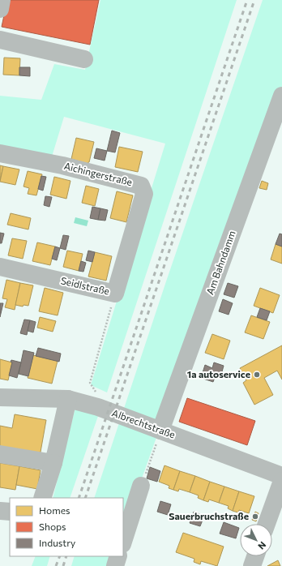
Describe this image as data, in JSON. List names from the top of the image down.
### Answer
{
  "streets": {
    "street": [
      "Aichingerstraße",
      "Am Bahndamm",
      "Seidlstraße",
      "Albrechtstraße"
    ]
  },
  "crossings": [
    ["Aichingerstraße", "Seidlstraße"],
    ["Am Bahndamm", "Albrechtstraße"]
  ],
  "places": ["1a autoservice", "Sauerbruchstraße"],
  "legend": ["Homes", "Shops", "Industry"],
  "north": "bottom right"
}
